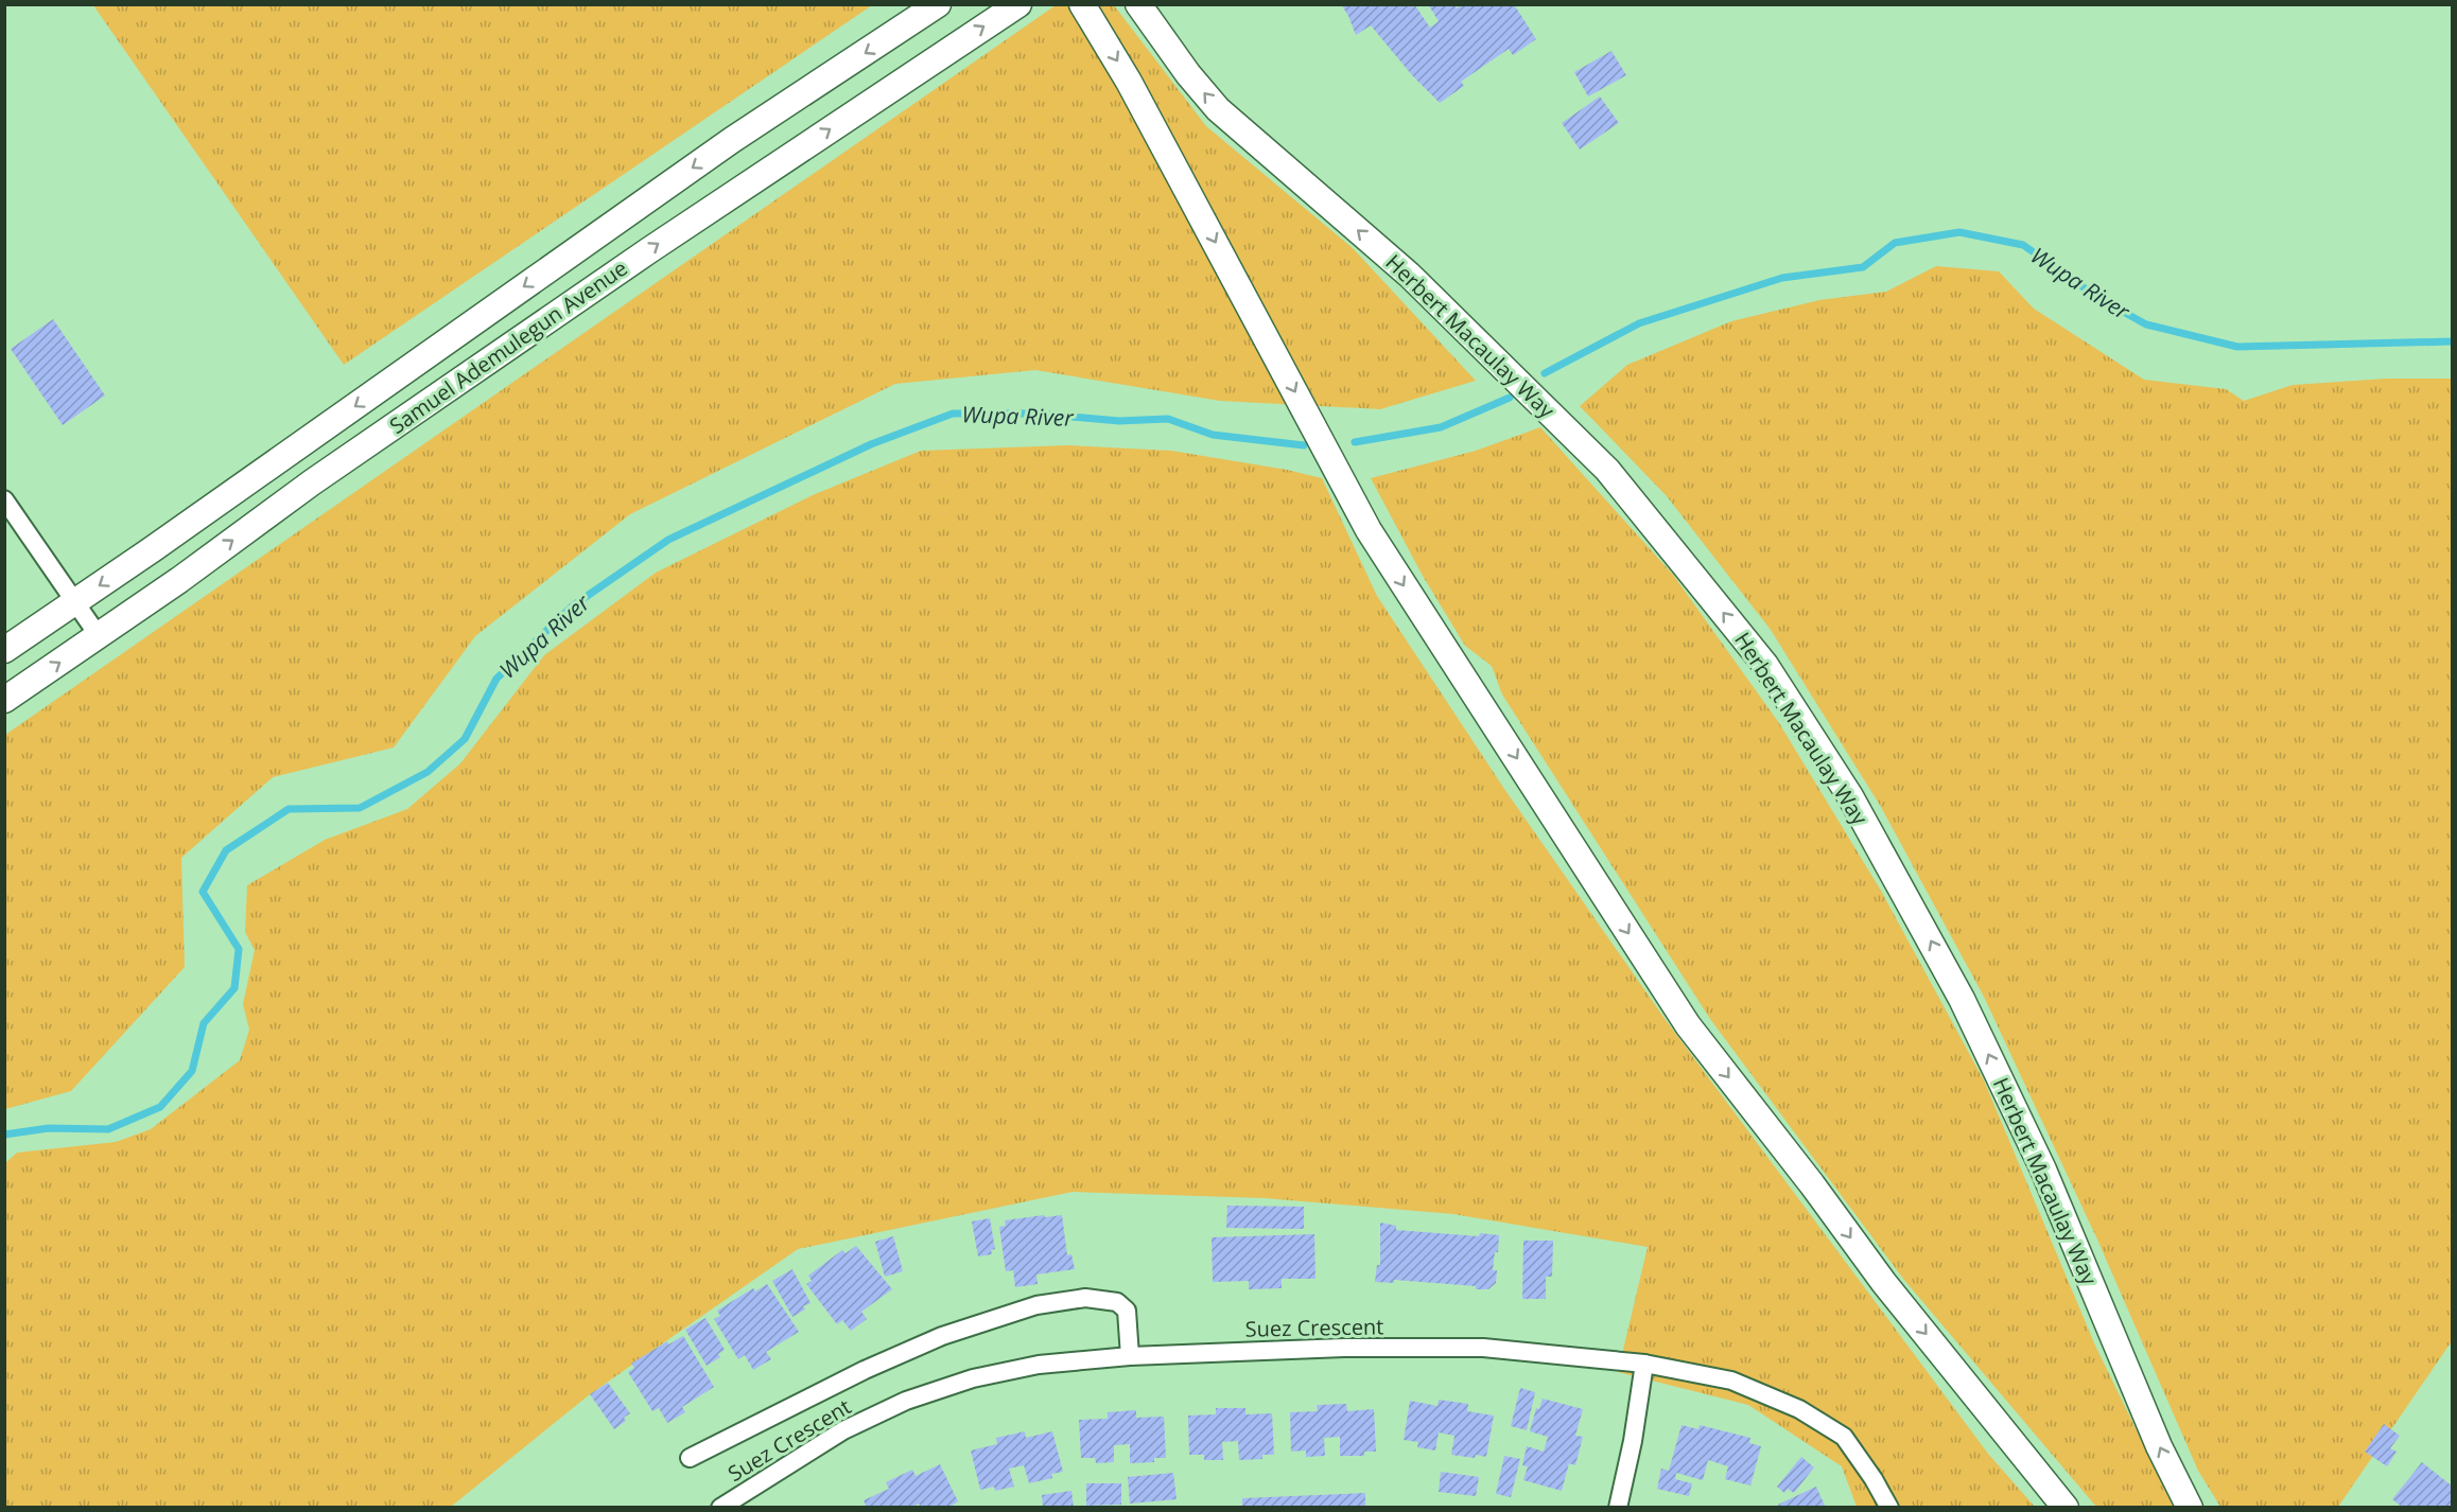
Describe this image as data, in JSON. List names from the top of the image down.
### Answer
{
  "streets": {
    "main road": ["Herbert Macaulay Way", "Samuel Ademulegun Avenue"],
    "street": ["Suez Crescent"]
  },
  "water": ["Wupa River"]
}
